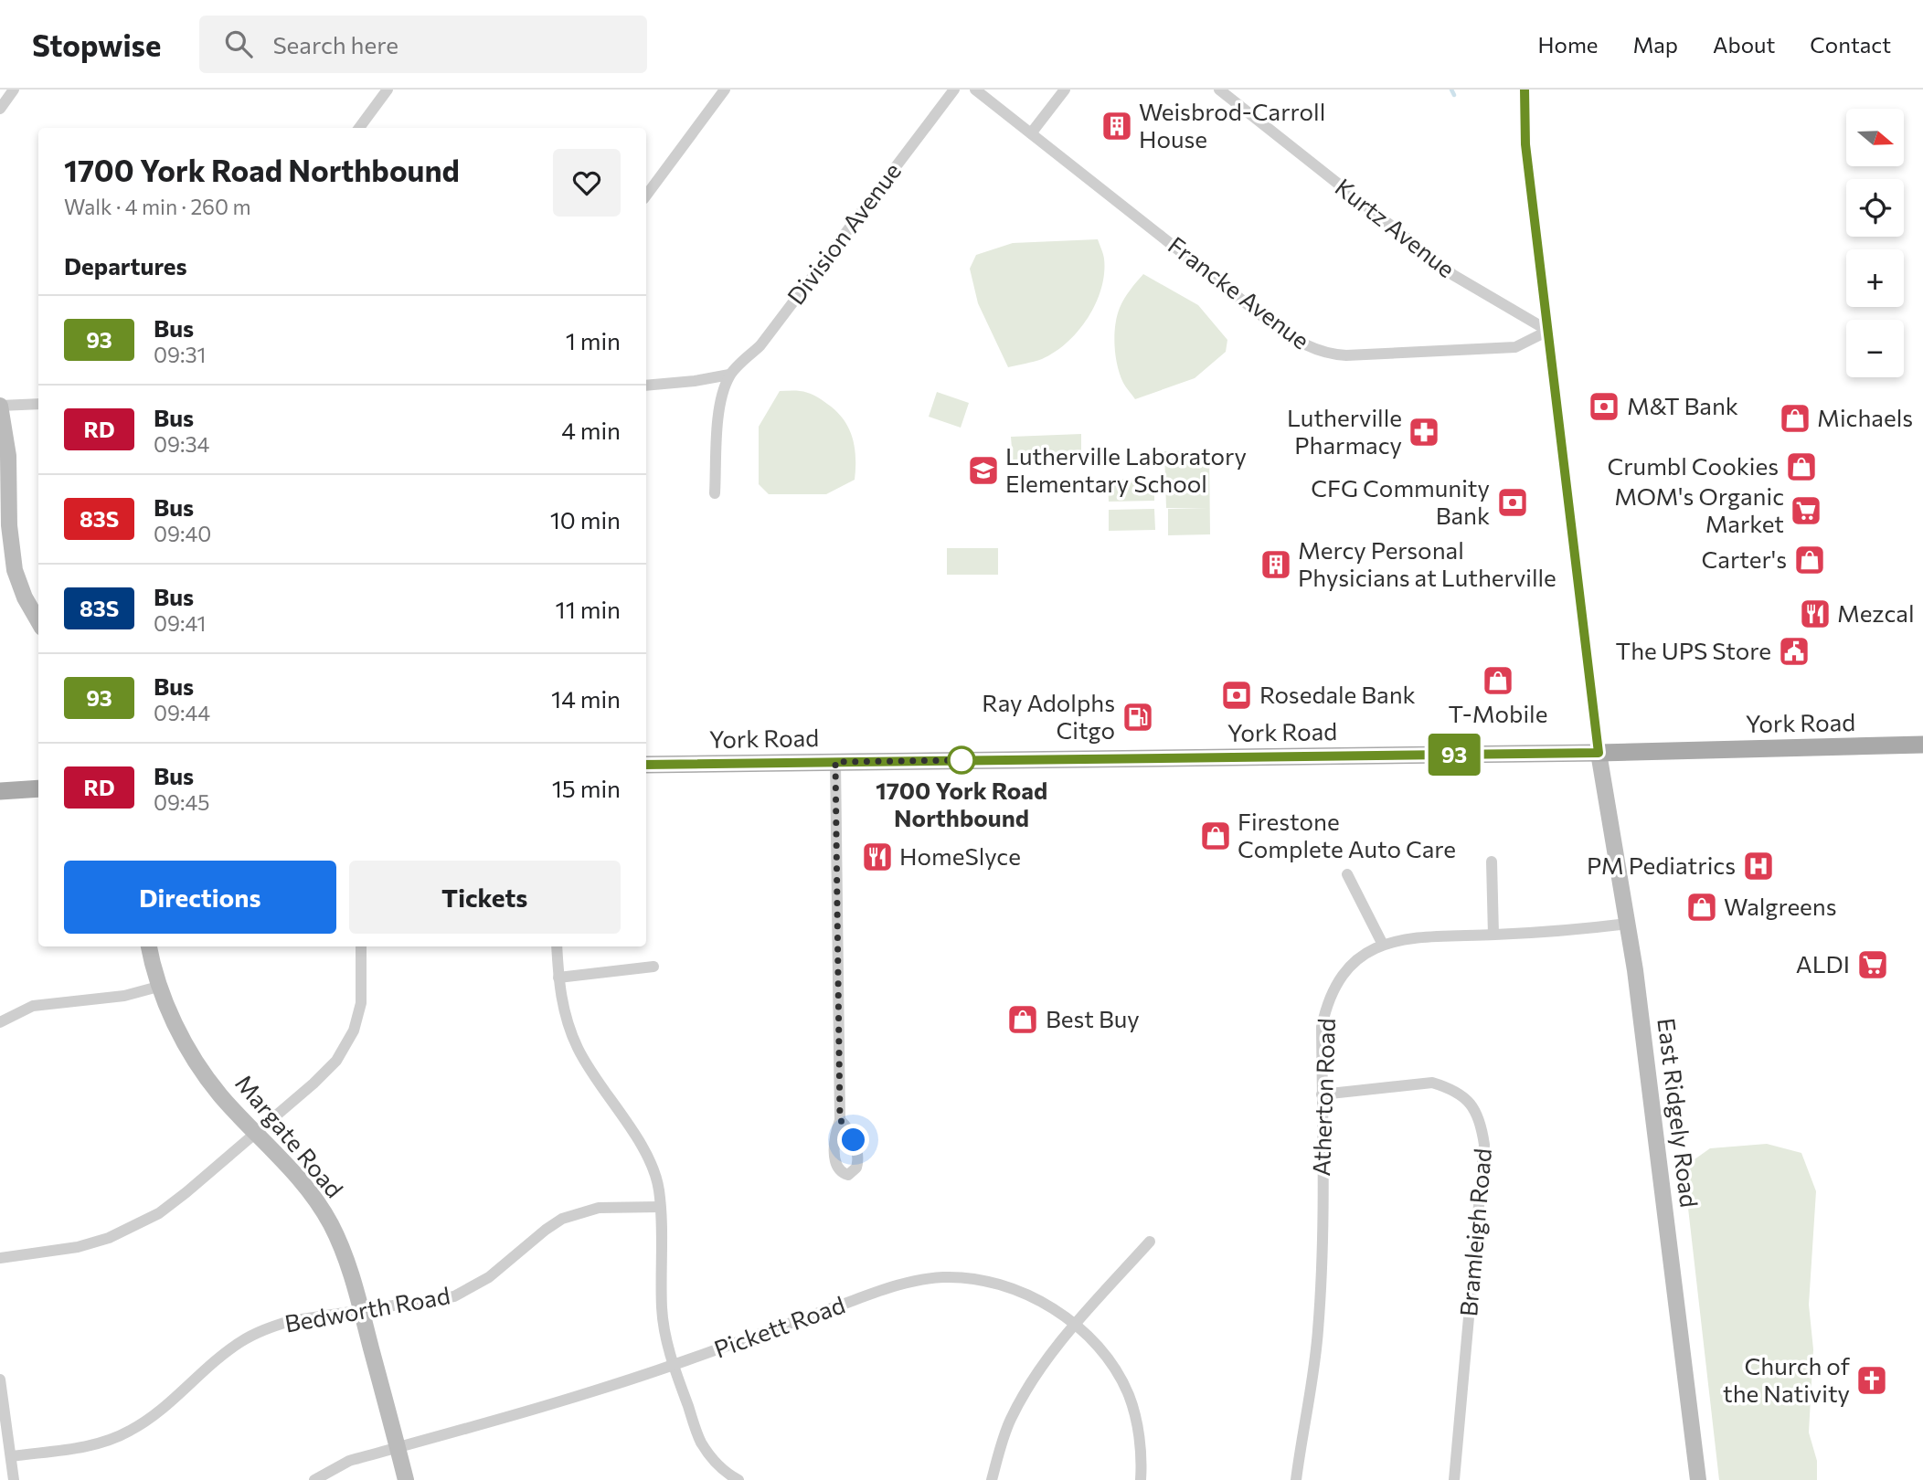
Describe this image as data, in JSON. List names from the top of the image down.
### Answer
{
  "streets": {
    "main road": ["York Road"],
    "street": [
      "Kurtz Avenue",
      "Division Avenue",
      "Francke Avenue",
      "Atherton Road",
      "East Ridgely Road",
      "Margate Road",
      "Bramleigh Road",
      "Bedworth Road",
      "Pickett Road"
    ]
  },
  "crossings": [
    ["Kurtz Avenue", "Francke Avenue"],
    ["York Road", "East Ridgely Road"],
    ["Atherton Road", "East Ridgely Road"],
    ["Atherton Road", "Bramleigh Road"],
    ["Margate Road", "Bedworth Road"],
    ["Margate Road", "Pickett Road"]
  ],
  "places": {
    "building": ["Weisbrod-Carroll House", "Mercy Personal Physicians at Lutherville"],
    "bank": ["M&T Bank", "CFG Community Bank", "Rosedale Bank"],
    "shop": [
      "Michaels",
      "Crumbl Cookies",
      "Carter's",
      "T-Mobile",
      "Firestone Complete Auto Care",
      "Walgreens",
      "Best Buy"
    ],
    "pharmacy": ["Lutherville Pharmacy"],
    "school or university": ["Lutherville Laboratory Elementary School"],
    "supermarket": ["MOM's Organic Market", "ALDI"],
    "restaurant": ["Mezcal", "HomeSlyce"],
    "public building": ["The UPS Store"],
    "fuel station": ["Ray Adolphs Citgo"],
    "other": ["1700 York Road Northbound"],
    "hospital": ["PM Pediatrics"],
    "church": ["Church of the Nativity"]
  },
  "lines": ["bus line 93"],
  "north": "right",
  "page": {
    "header": "Stopwise",
    "search": "Search here",
    "nav": [
      "Home",
      "Map",
      "About",
      "Contact"
    ],
    "on_map": "93",
    "map_buttons": ["+", "−"],
    "heading": [
      ["1700 York Road Northbound", "Walk · 4 min · 260 m"],
      "Departures"
    ],
    "list": [
      {
        "mark": "93",
        "name": "Bus",
        "note": "09:31",
        "value": "1 min"
      },
      {
        "mark": "RD",
        "name": "Bus",
        "note": "09:34",
        "value": "4 min"
      },
      {
        "mark": "83S",
        "name": "Bus",
        "note": "09:40",
        "value": "10 min"
      },
      {
        "mark": "83S",
        "name": "Bus",
        "note": "09:41",
        "value": "11 min"
      },
      {
        "mark": "93",
        "name": "Bus",
        "note": "09:44",
        "value": "14 min"
      },
      {
        "mark": "RD",
        "name": "Bus",
        "note": "09:45",
        "value": "15 min"
      }
    ],
    "buttons": ["Directions", "Tickets"]
  }
}
